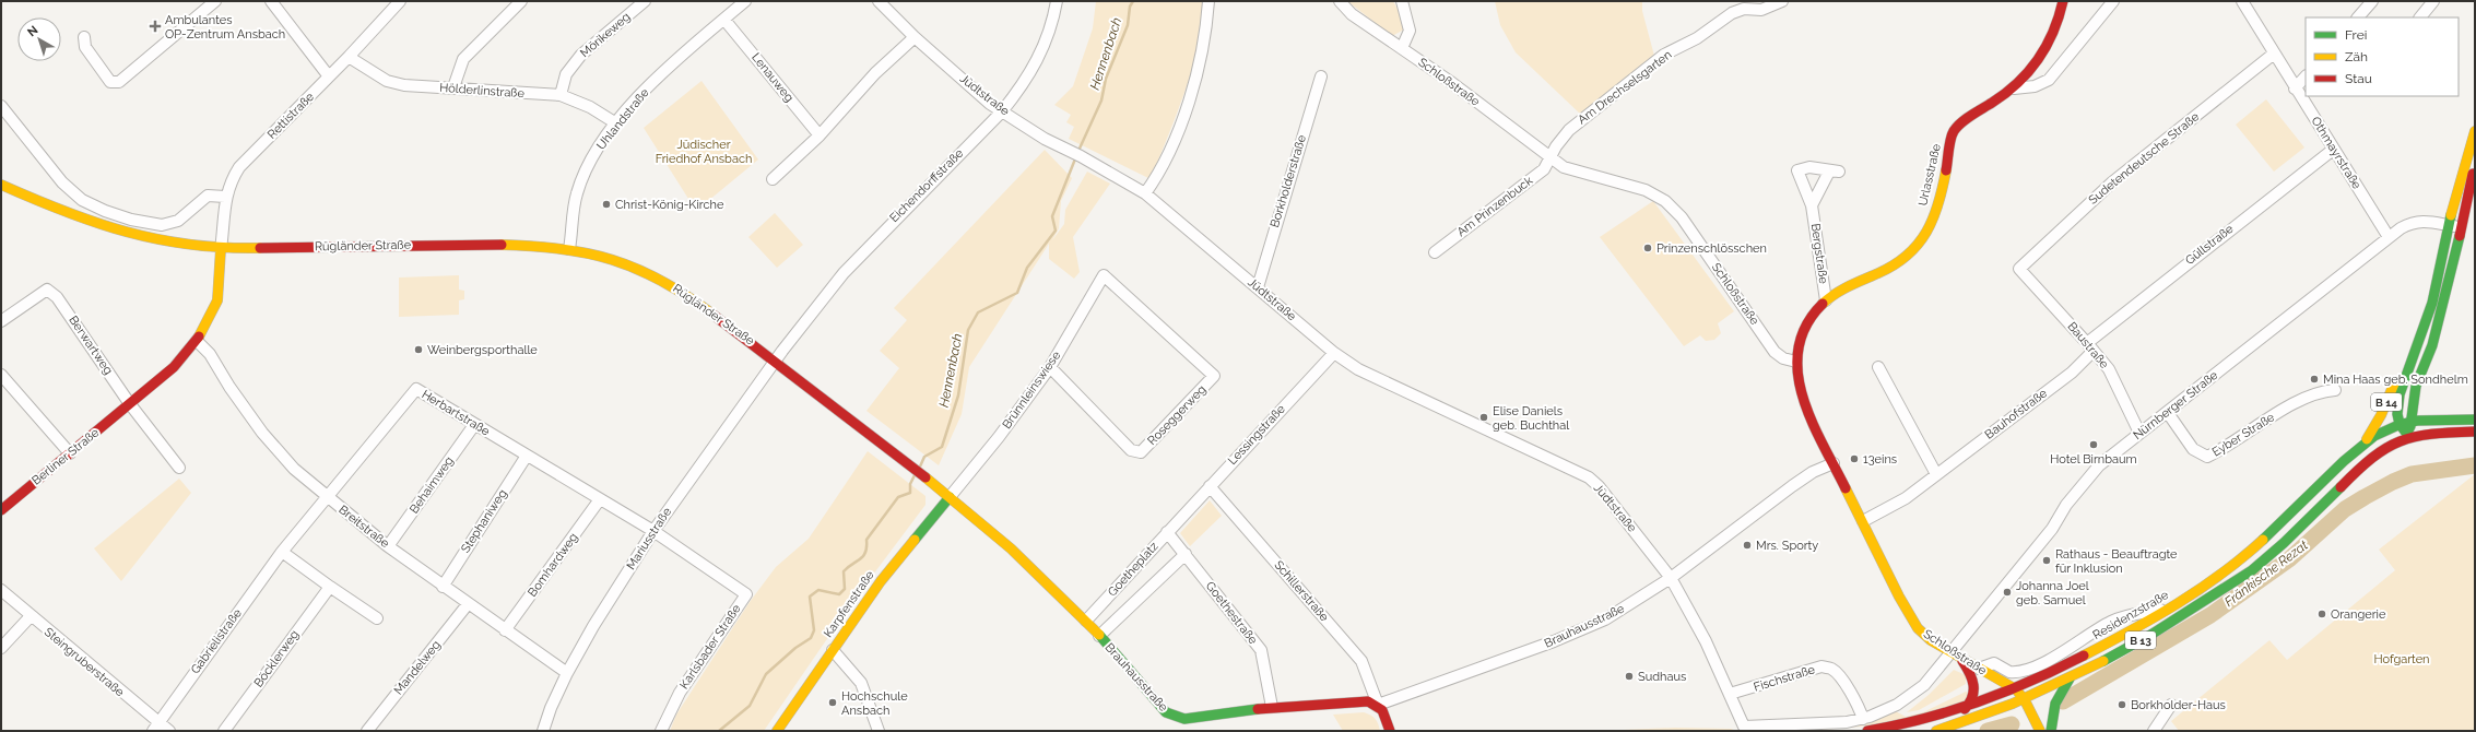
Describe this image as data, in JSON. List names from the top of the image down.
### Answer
{
  "streets": {
    "main road": [
      "Schloßstraße",
      "Urlasstraße",
      "Rügländer Straße",
      "B 14",
      "Berliner Straße",
      "Karpfenstraße",
      "Residenzstraße",
      "Brauhausstraße",
      "B 13"
    ],
    "street": [
      "Mörikeweg",
      "Lenauweg",
      "Am Drechselsgarten",
      "Hölderlinstraße",
      "Jüdtstraße",
      "Rettistraße",
      "Uhlandstraße",
      "Othmayrstraße",
      "Sudetendeutsche Straße",
      "Borkholderstraße",
      "Eichendorffstraße",
      "Am Prinzenbuck",
      "Güllstraße",
      "Bergstraße",
      "Berwartweg",
      "Baustraße",
      "Brünnleinswiese",
      "Nürnberger Straße",
      "Herbartstraße",
      "Bauhofstraße",
      "Roseggerweg",
      "Lessingstraße",
      "Eyber Straße",
      "Behaimweg",
      "Stephaniweg",
      "Breitstraße",
      "Mariusstraße",
      "Bomhardweg",
      "Goetheplatz",
      "Schillerstraße",
      "Goethestraße",
      "Gabrielistraße",
      "Karlsbader Straße",
      "Böcklerweg",
      "Steingruberstraße",
      "Mandelweg",
      "Fischstraße"
    ]
  },
  "crossings": [
    ["Mörikeweg", "Hölderlinstraße"],
    ["Lenauweg", "Uhlandstraße"],
    ["Schloßstraße", "Am Drechselsgarten"],
    ["Schloßstraße", "Urlasstraße"],
    ["Schloßstraße", "Am Prinzenbuck"],
    ["Schloßstraße", "Nürnberger Straße"],
    ["Schloßstraße", "Bauhofstraße"],
    ["Schloßstraße", "Residenzstraße"],
    ["Schloßstraße", "Brauhausstraße"],
    ["Am Drechselsgarten", "Am Prinzenbuck"],
    ["Hölderlinstraße", "Rettistraße"],
    ["Hölderlinstraße", "Uhlandstraße"],
    ["Jüdtstraße", "Borkholderstraße"],
    ["Jüdtstraße", "Eichendorffstraße"],
    ["Jüdtstraße", "Lessingstraße"],
    ["Jüdtstraße", "Brauhausstraße"],
    ["Rettistraße", "Rügländer Straße"],
    ["Rettistraße", "Berliner Straße"],
    ["Uhlandstraße", "Rügländer Straße"],
    ["Othmayrstraße", "Sudetendeutsche Straße"],
    ["Othmayrstraße", "Güllstraße"],
    ["Othmayrstraße", "Nürnberger Straße"],
    ["Sudetendeutsche Straße", "Baustraße"],
    ["Urlasstraße", "Bergstraße"],
    ["Eichendorffstraße", "Rügländer Straße"],
    ["Eichendorffstraße", "Mariusstraße"],
    ["Güllstraße", "Baustraße"],
    ["Güllstraße", "Bauhofstraße"],
    ["Rügländer Straße", "Brünnleinswiese"],
    ["Rügländer Straße", "Berliner Straße"],
    ["Rügländer Straße", "Mariusstraße"],
    ["Rügländer Straße", "Karpfenstraße"],
    ["Rügländer Straße", "Brauhausstraße"],
    ["Berwartweg", "Berliner Straße"],
    ["Baustraße", "Nürnberger Straße"],
    ["Baustraße", "Bauhofstraße"],
    ["Brünnleinswiese", "Roseggerweg"],
    ["Brünnleinswiese", "Karpfenstraße"],
    ["Brünnleinswiese", "Brauhausstraße"],
    ["B 14", "Nürnberger Straße"],
    ["B 14", "Residenzstraße"],
    ["B 14", "B 13"],
    ["Nürnberger Straße", "Eyber Straße"],
    ["Herbartstraße", "Behaimweg"],
    ["Herbartstraße", "Stephaniweg"],
    ["Herbartstraße", "Breitstraße"],
    ["Herbartstraße", "Mariusstraße"],
    ["Herbartstraße", "Bomhardweg"],
    ["Herbartstraße", "Gabrielistraße"],
    ["Herbartstraße", "Karlsbader Straße"],
    ["Lessingstraße", "Goetheplatz"],
    ["Lessingstraße", "Schillerstraße"],
    ["Berliner Straße", "Breitstraße"],
    ["Behaimweg", "Breitstraße"],
    ["Stephaniweg", "Breitstraße"],
    ["Breitstraße", "Mariusstraße"],
    ["Breitstraße", "Bomhardweg"],
    ["Breitstraße", "Mandelweg"],
    ["Mariusstraße", "Karlsbader Straße"],
    ["Goetheplatz", "Goethestraße"],
    ["Goetheplatz", "Brauhausstraße"],
    ["Schillerstraße", "Brauhausstraße"],
    ["Karpfenstraße", "Brauhausstraße"],
    ["Goethestraße", "Brauhausstraße"],
    ["Residenzstraße", "B 13"],
    ["Gabrielistraße", "Steingruberstraße"]
  ],
  "water": ["Hennenbach", "Fränkische Rezat"],
  "parks": ["Jüdischer Friedhof Ansbach", "Hofgarten"],
  "places": {
    "health": ["Ambulantes OP-Zentrum Ansbach"],
    "other": [
      "Christ-König-Kirche",
      "Prinzenschlösschen",
      "Weinbergsporthalle",
      "Mina Haas geb. Sondhelm",
      "Elise Daniels geb. Buchthal",
      "Hotel Birnbaum",
      "13eins",
      "Mrs. Sporty",
      "Rathaus - Beauftragte für Inklusion",
      "Johanna Joel geb. Samuel",
      "Orangerie",
      "Sudhaus",
      "Hochschule Ansbach",
      "Borkholder-Haus"
    ]
  },
  "legend": ["Frei", "Zäh", "Stau"],
  "north": "top left"
}
